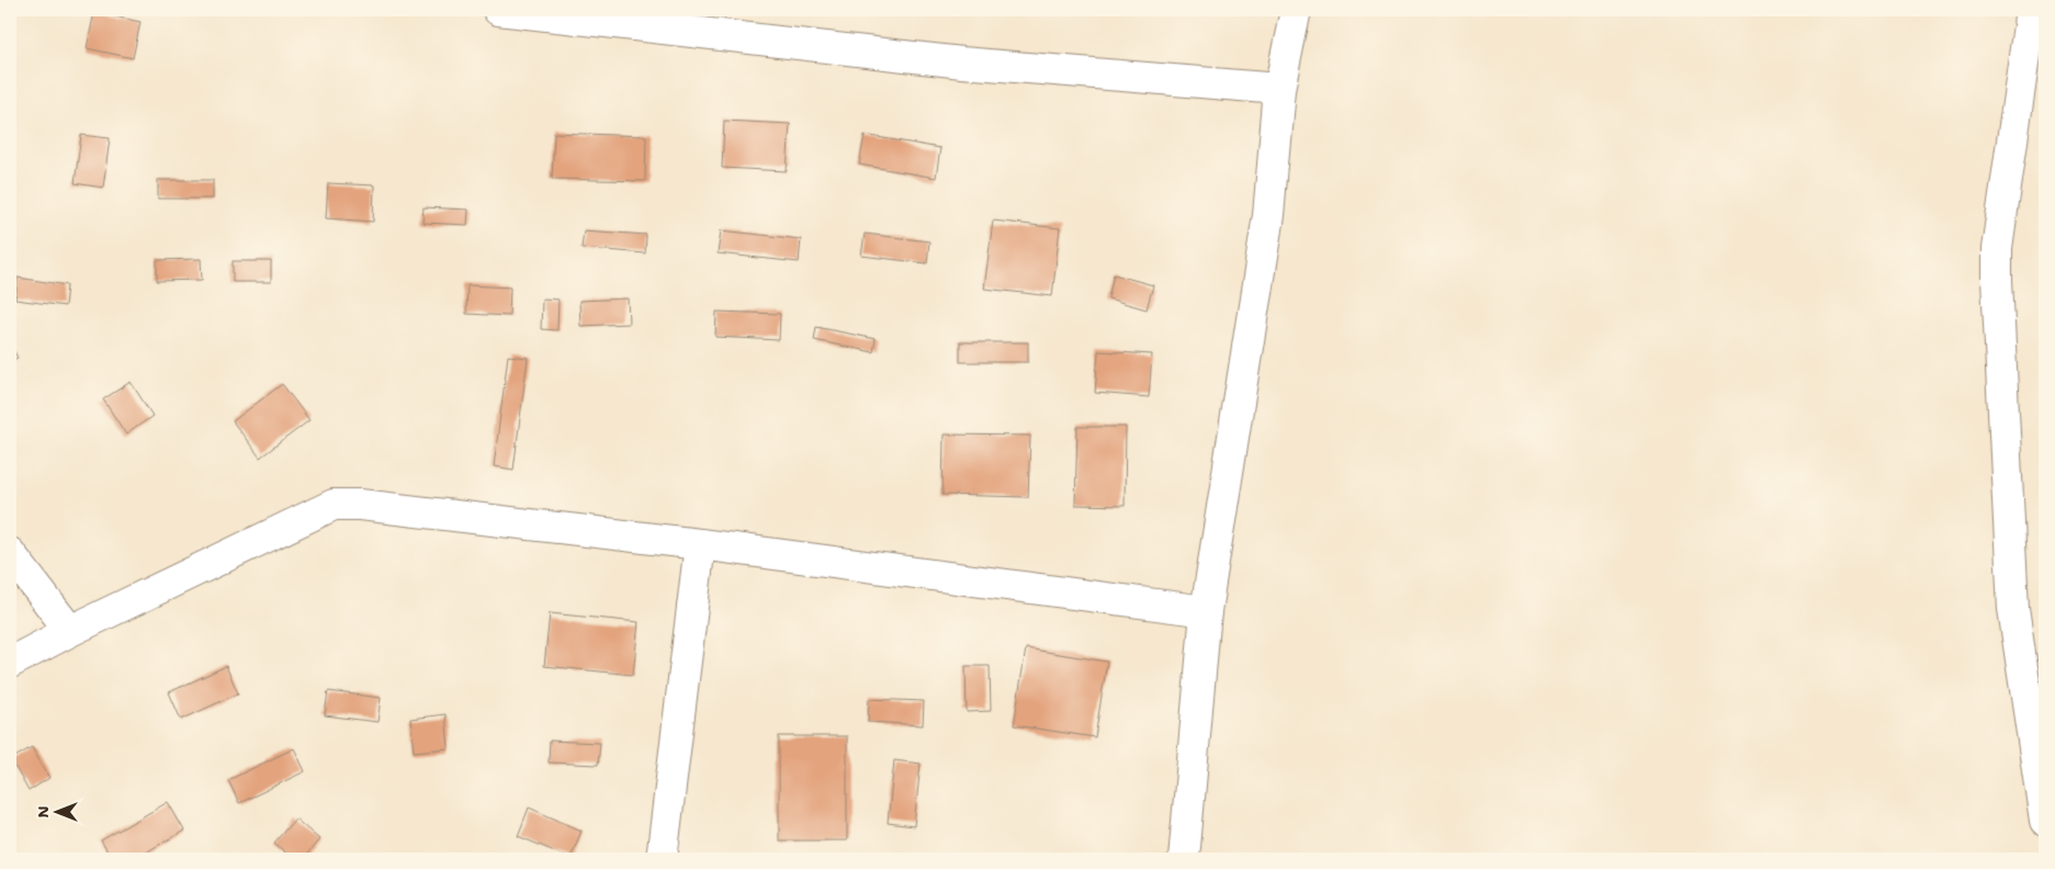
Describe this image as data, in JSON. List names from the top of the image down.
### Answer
{
  "north": "left"
}
